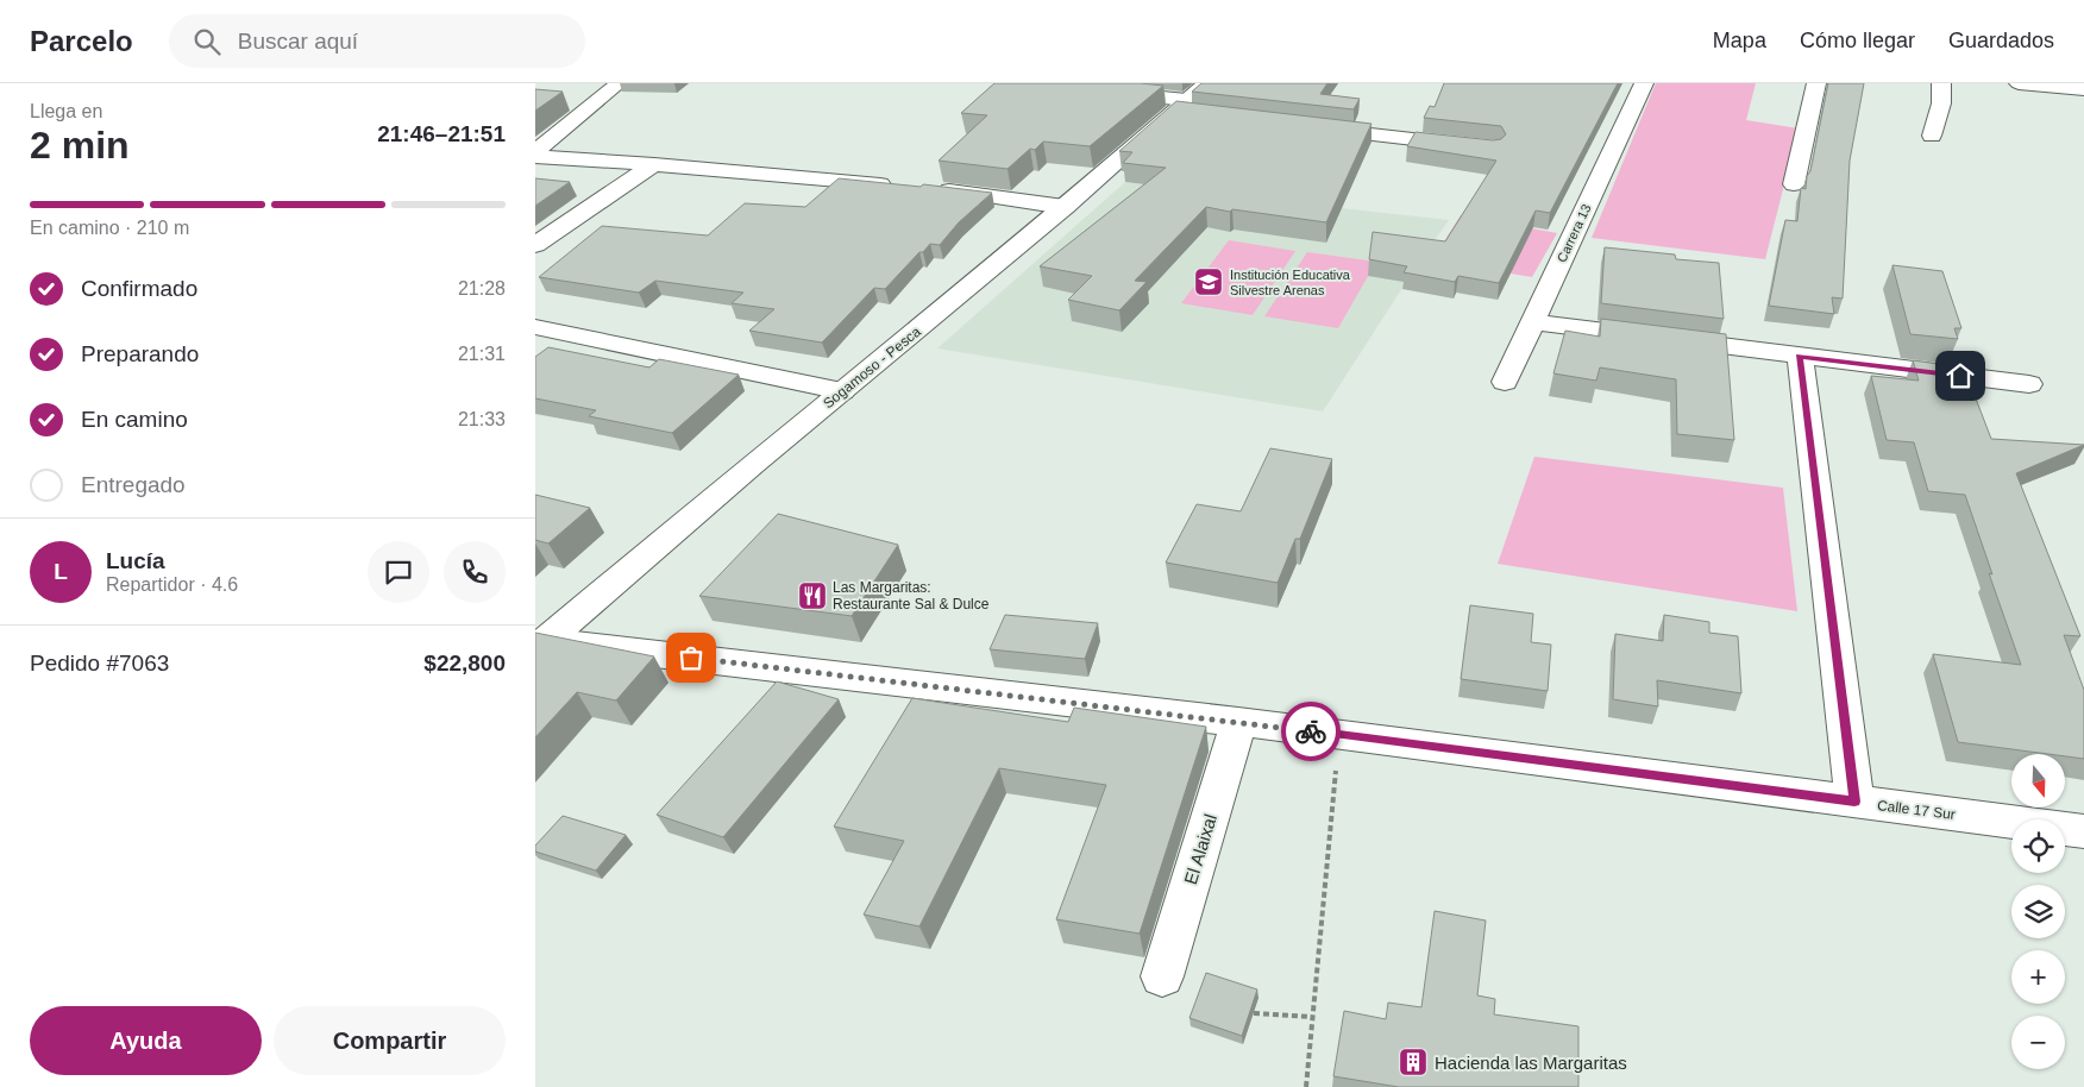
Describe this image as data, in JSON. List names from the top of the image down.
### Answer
{
  "streets": {
    "street": [
      "Carrera 13",
      "Sogamoso - Pesca",
      "Calle 17 Sur",
      "El Alaixal"
    ]
  },
  "crossings": [
    ["Sogamoso - Pesca", "Calle 17 Sur"],
    ["Calle 17 Sur", "El Alaixal"]
  ],
  "places": {
    "school or university": ["Institución Educativa Silvestre Arenas"],
    "restaurant": ["Las Margaritas: Restaurante Sal & Dulce"],
    "building": ["Hacienda las Margaritas"]
  },
  "north": "bottom",
  "page": {
    "header": "Parcelo",
    "search": "Buscar aquí",
    "nav": ["Mapa", "Cómo llegar", "Guardados"],
    "heading": ["2 min", "Llega en", "21:46–21:51"],
    "panel": [
      "Lucía",
      "Repartidor · 4.6",
      "Pedido #7063",
      "$22,800"
    ],
    "bar": "En camino · 210 m",
    "list": [
      ["Confirmado", "21:28"],
      ["Preparando", "21:31"],
      ["En camino", "21:33"],
      "Entregado"
    ],
    "round": "L",
    "map_buttons": ["+", "−"],
    "buttons": ["Ayuda", "Compartir"]
  }
}
